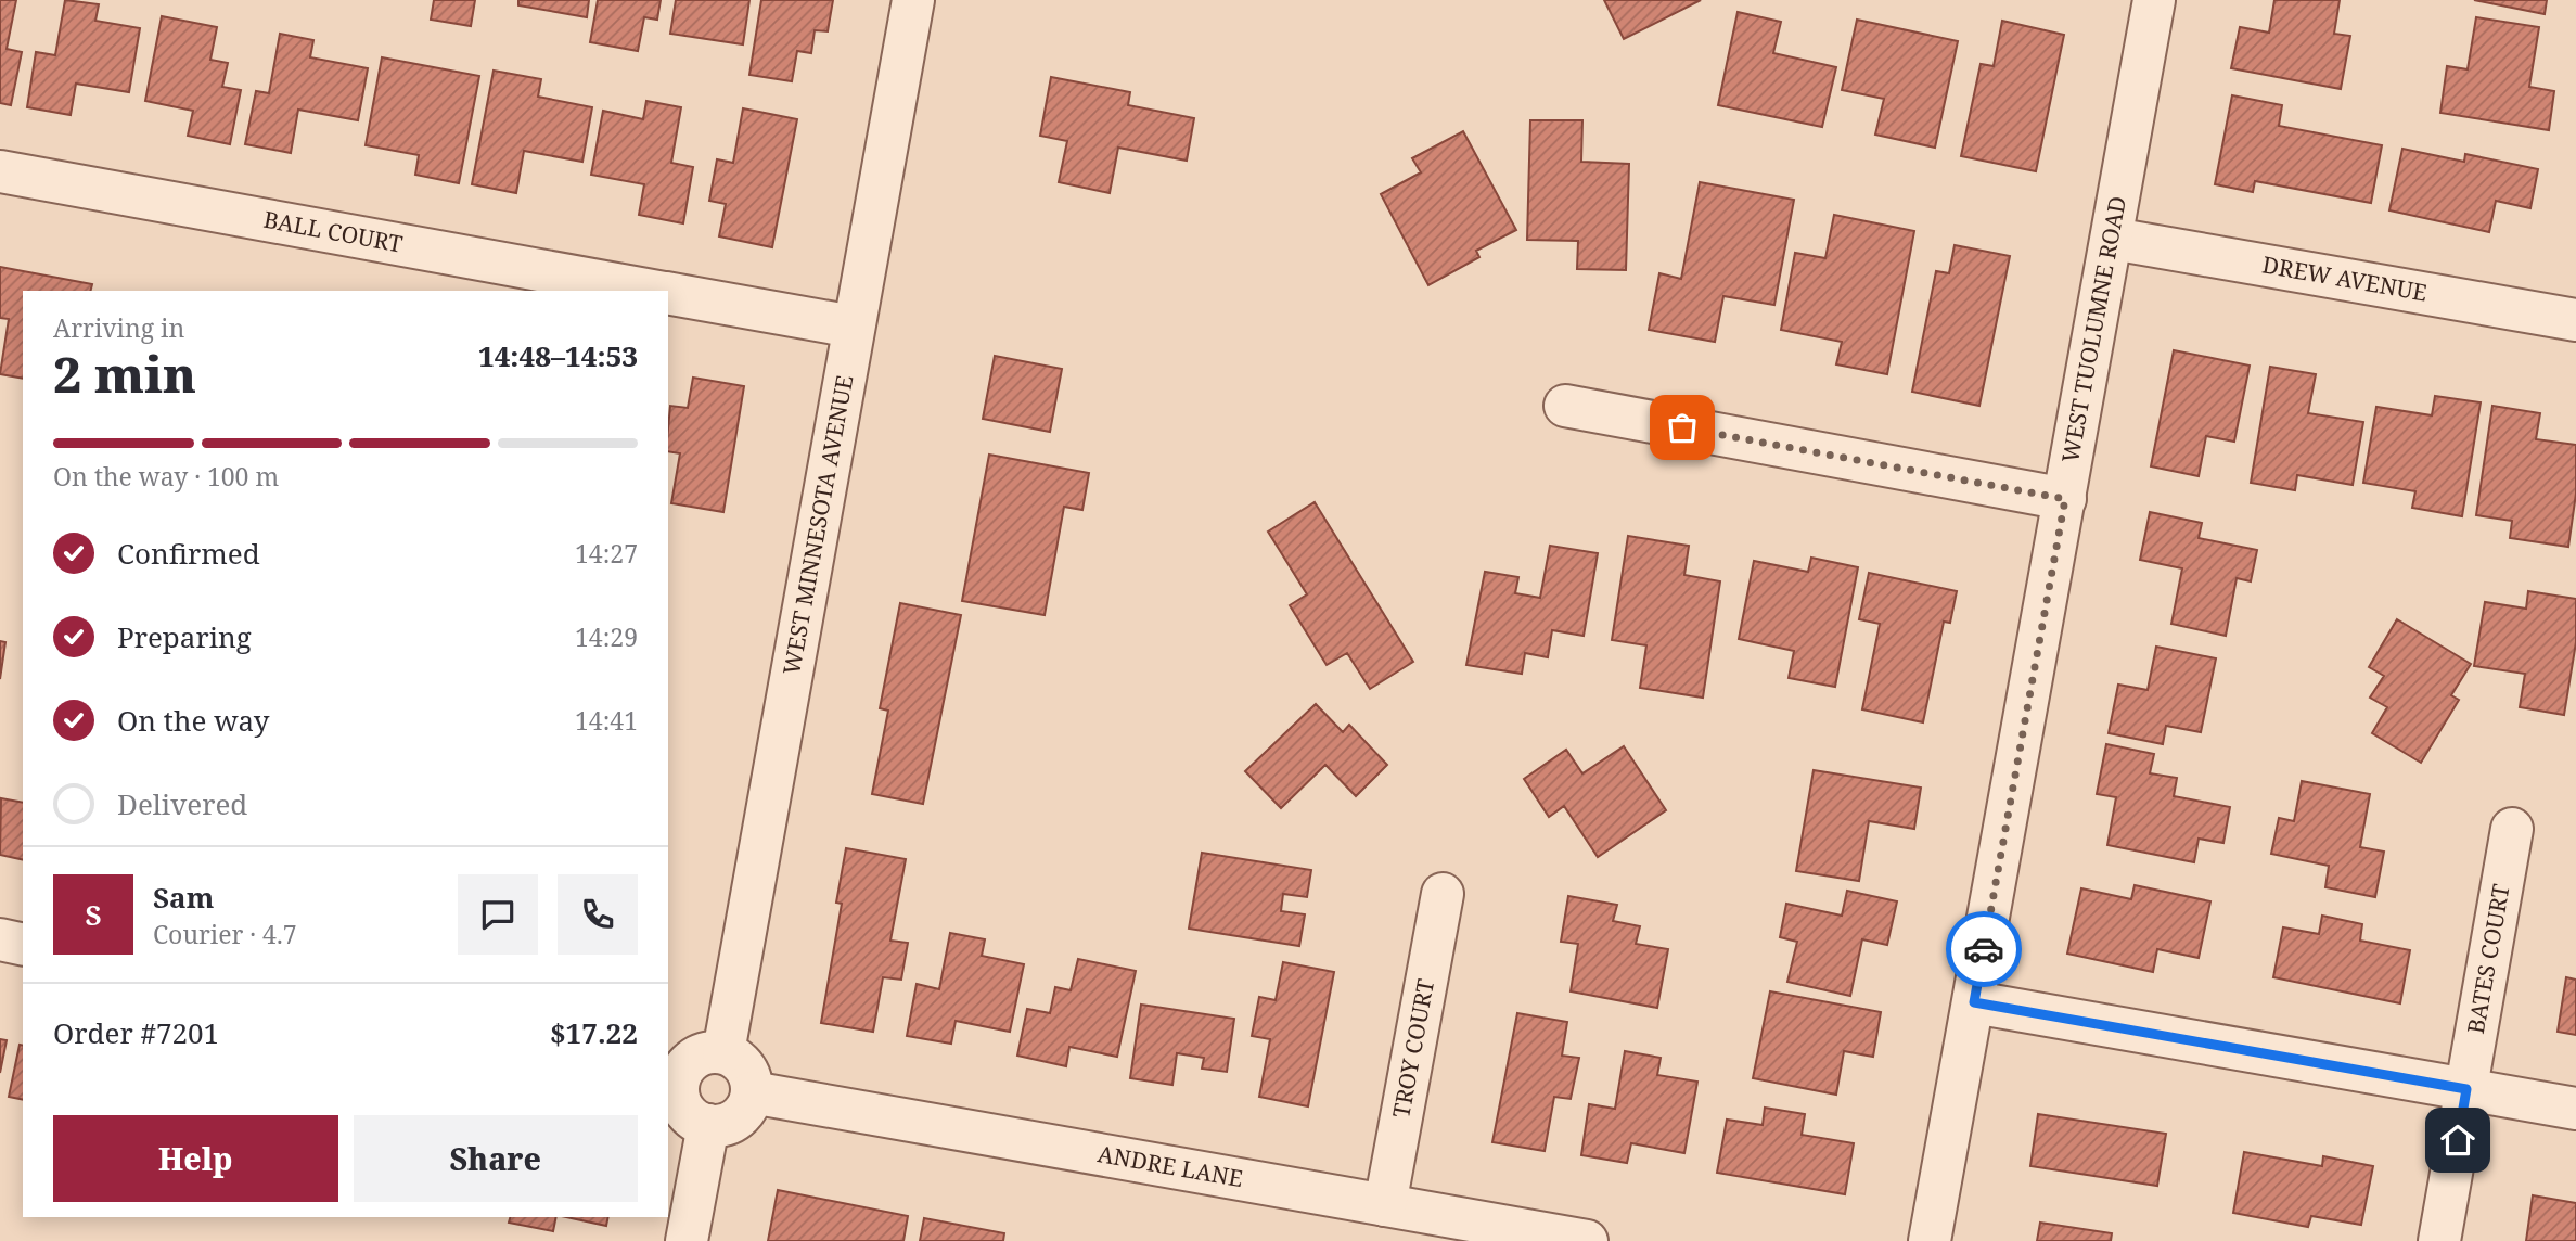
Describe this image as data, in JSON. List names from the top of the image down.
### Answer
{
  "streets": {
    "street": [
      "BALL COURT",
      "DREW AVENUE",
      "WEST TUOLUMNE ROAD",
      "WEST MINNESOTA AVENUE",
      "BATES COURT",
      "TROY COURT",
      "ANDRE LANE"
    ]
  },
  "crossings": [
    ["BALL COURT", "WEST MINNESOTA AVENUE"],
    ["DREW AVENUE", "WEST TUOLUMNE ROAD"],
    ["WEST MINNESOTA AVENUE", "ANDRE LANE"],
    ["TROY COURT", "ANDRE LANE"]
  ],
  "page": {
    "heading": ["2 min", "Arriving in", "14:48–14:53"],
    "panel": [
      "Sam",
      "Courier · 4.7",
      "Order #7201",
      "$17.22"
    ],
    "bar": "On the way · 100 m",
    "list": [
      ["Confirmed", "14:27"],
      ["Preparing", "14:29"],
      ["On the way", "14:41"],
      "Delivered"
    ],
    "round": "S",
    "buttons": ["Help", "Share"]
  }
}
